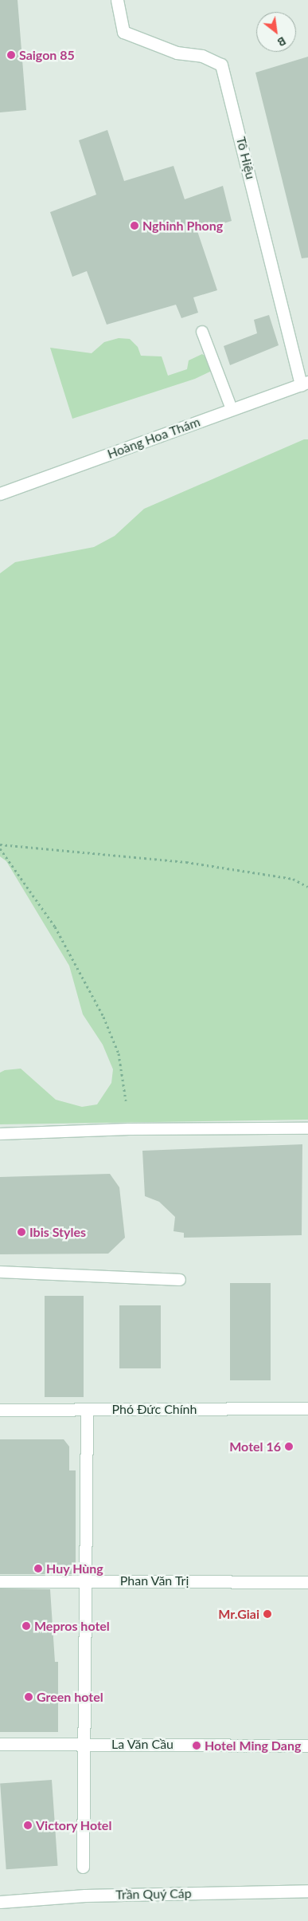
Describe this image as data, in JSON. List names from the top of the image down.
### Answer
{
  "streets": {
    "street": [
      "Tô Hiệu",
      "Hoàng Hoa Thám",
      "Phó Đức Chính",
      "Phan Văn Trị",
      "La Văn Cầu",
      "Trần Quý Cáp"
    ]
  },
  "crossings": [
    ["Tô Hiệu", "Hoàng Hoa Thám"]
  ],
  "places": [
    "Saigon 85",
    "Nghinh Phong",
    "Ibis Styles",
    "Motel 16",
    "Huy Hùng",
    "Mr.Giai",
    "Mepros hotel",
    "Green hotel",
    "Hotel Ming Dang",
    "Victory Hotel"
  ],
  "north": "bottom right"
}
